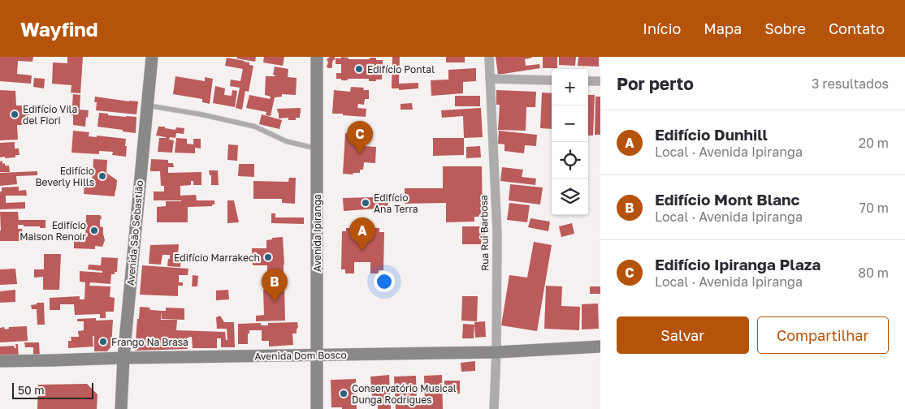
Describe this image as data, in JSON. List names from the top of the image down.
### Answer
{
  "streets": {
    "street": [
      "Avenida São Sebastião",
      "Avenida Ipiranga",
      "Rua Rui Barbosa",
      "Avenida Dom Bosco"
    ]
  },
  "crossings": [
    ["Avenida São Sebastião", "Avenida Dom Bosco"],
    ["Avenida Ipiranga", "Avenida Dom Bosco"],
    ["Rua Rui Barbosa", "Avenida Dom Bosco"]
  ],
  "places": [
    "Edifício Pontal",
    "Edifício Vila del Fiori",
    "Edifício Beverly Hills",
    "Edifício Ana Terra",
    "Edifício Maison Renoir",
    "Edifício Marrakech",
    "Frango Na Brasa",
    "Conservatório Musical Dunga Rodrigues"
  ],
  "scale_bar": "50 m",
  "page": {
    "header": "Wayfind",
    "nav": [
      "Início",
      "Mapa",
      "Sobre",
      "Contato"
    ],
    "heading": ["Por perto", "3 resultados"],
    "map_buttons": ["+", "−"],
    "list": [
      {
        "mark": "A",
        "name": "Edifício Dunhill",
        "note": "Local · Avenida Ipiranga",
        "value": "20 m"
      },
      {
        "mark": "B",
        "name": "Edifício Mont Blanc",
        "note": "Local · Avenida Ipiranga",
        "value": "70 m"
      },
      {
        "mark": "C",
        "name": "Edifício Ipiranga Plaza",
        "note": "Local · Avenida Ipiranga",
        "value": "80 m"
      }
    ],
    "pins": ["C", "A", "B"],
    "buttons": ["Salvar", "Compartilhar"],
    "scale": "50 m"
  }
}
